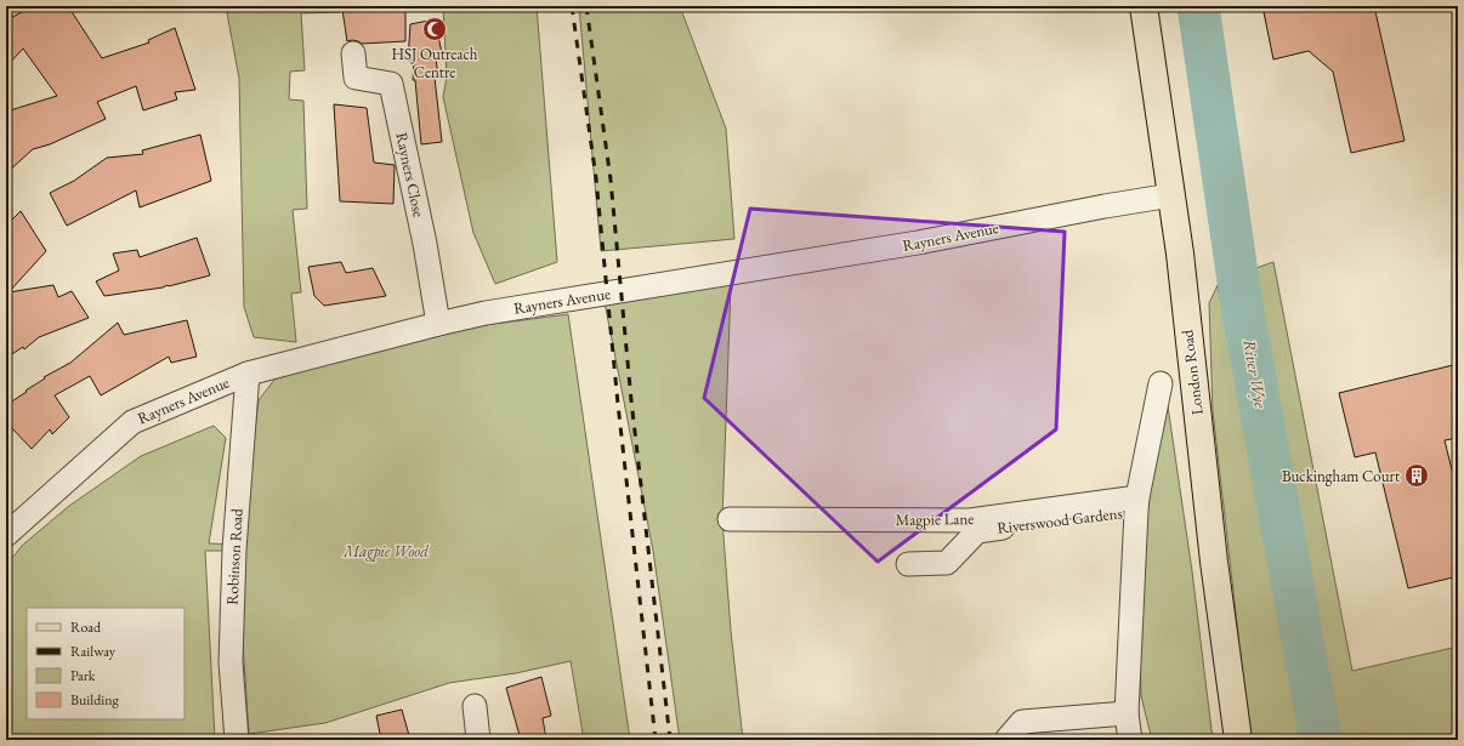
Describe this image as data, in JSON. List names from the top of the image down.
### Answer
{
  "streets": {
    "main road": ["London Road"],
    "street": [
      "Rayners Close",
      "Rayners Avenue",
      "Magpie Lane",
      "Riverswood Gardens",
      "Robinson Road"
    ]
  },
  "crossings": [
    ["Rayners Close", "Rayners Avenue"],
    ["Rayners Avenue", "London Road"],
    ["Rayners Avenue", "Robinson Road"],
    ["London Road", "Magpie Lane"],
    ["London Road", "Riverswood Gardens"],
    ["Magpie Lane", "Riverswood Gardens"]
  ],
  "water": ["River Wye"],
  "parks": ["Magpie Wood"],
  "places": {
    "mosque": ["HSJ Outreach Centre"],
    "building": ["Buckingham Court"]
  },
  "legend": [
    "Road",
    "Railway",
    "Park",
    "Building"
  ]
}
